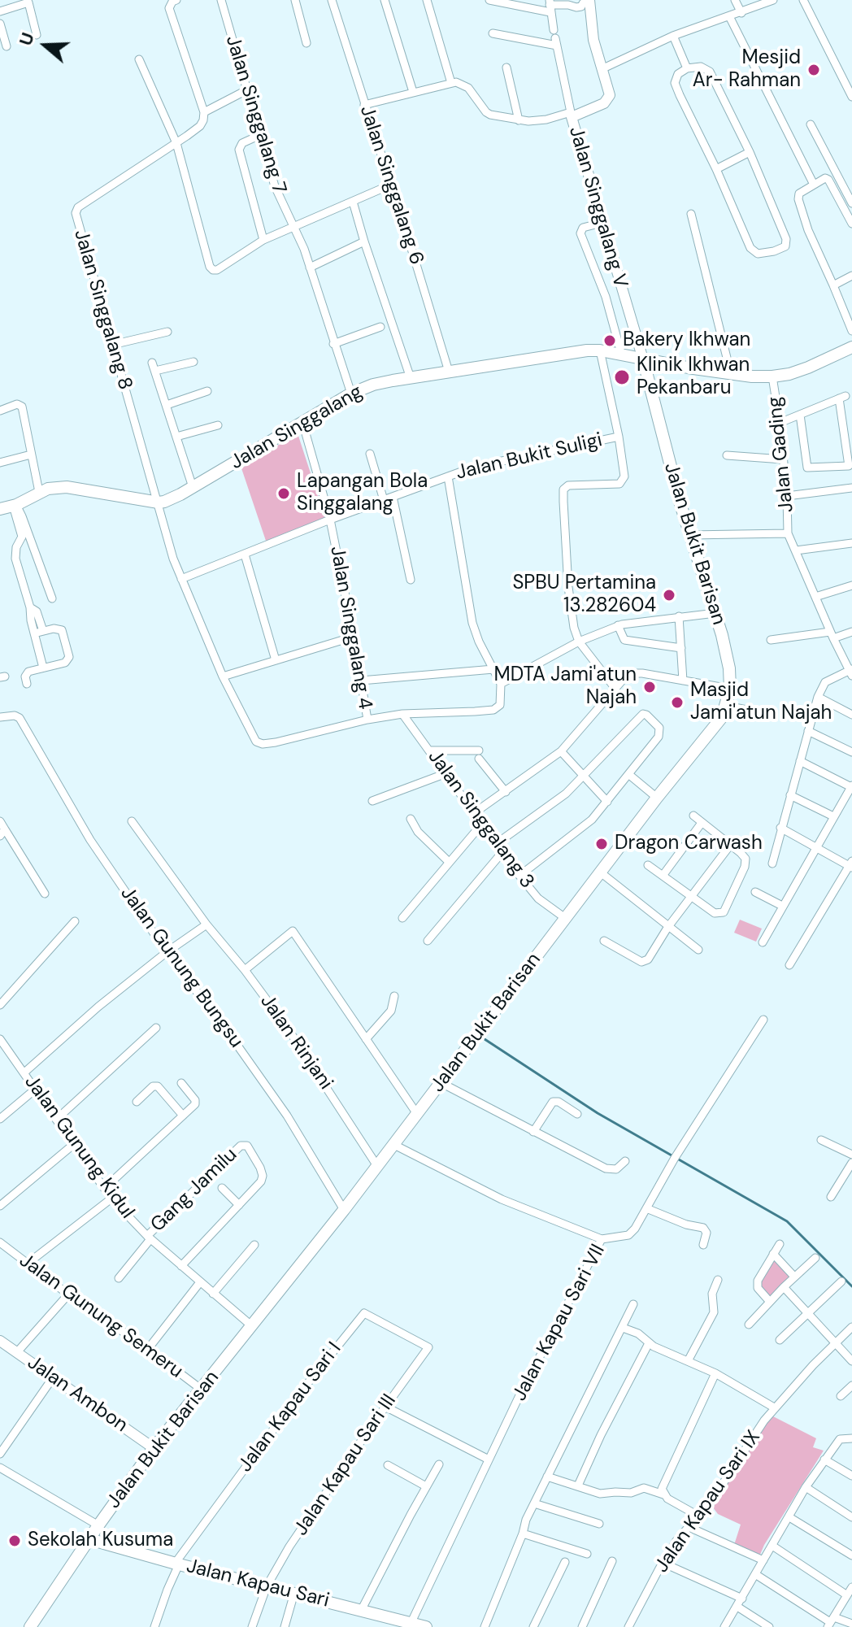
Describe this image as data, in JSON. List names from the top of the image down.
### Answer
{
  "streets": {
    "main road": ["Jalan Singgalang", "Jalan Bukit Barisan", "Jalan Kapau Sari"],
    "street": [
      "Jalan Singgalang 7",
      "Jalan Singgalang 6",
      "Jalan Singgalang V",
      "Jalan Singgalang 8",
      "Jalan Gading",
      "Jalan Bukit Suligi",
      "Jalan Singgalang 4",
      "Jalan Singgalang 3",
      "Jalan Gunung Bungsu",
      "Jalan Rinjani",
      "Jalan Gunung Kidul",
      "Gang Jamilu",
      "Jalan Gunung Semeru",
      "Jalan Kapau Sari VII",
      "Jalan Ambon",
      "Jalan Kapau Sari I",
      "Jalan Kapau Sari III",
      "Jalan Kapau Sari IX"
    ]
  },
  "crossings": [
    ["Jalan Singgalang 7", "Jalan Singgalang 8"],
    ["Jalan Singgalang 7", "Jalan Singgalang"],
    ["Jalan Singgalang 6", "Jalan Singgalang"],
    ["Jalan Singgalang V", "Jalan Singgalang"],
    ["Jalan Singgalang V", "Jalan Bukit Barisan"],
    ["Jalan Singgalang 8", "Jalan Singgalang"],
    ["Jalan Singgalang 8", "Jalan Bukit Suligi"],
    ["Jalan Singgalang 8", "Jalan Singgalang 4"],
    ["Jalan Singgalang", "Jalan Gading"],
    ["Jalan Singgalang", "Jalan Bukit Barisan"],
    ["Jalan Singgalang", "Jalan Singgalang 4"],
    ["Jalan Bukit Suligi", "Jalan Singgalang 4"],
    ["Jalan Bukit Barisan", "Jalan Singgalang 3"],
    ["Jalan Bukit Barisan", "Jalan Gunung Bungsu"],
    ["Jalan Bukit Barisan", "Jalan Rinjani"],
    ["Jalan Bukit Barisan", "Jalan Gunung Kidul"],
    ["Jalan Bukit Barisan", "Jalan Gunung Semeru"],
    ["Jalan Bukit Barisan", "Jalan Ambon"],
    ["Jalan Bukit Barisan", "Jalan Kapau Sari"],
    ["Jalan Gunung Kidul", "Gang Jamilu"],
    ["Jalan Kapau Sari VII", "Jalan Kapau Sari"],
    ["Jalan Kapau Sari I", "Jalan Kapau Sari III"],
    ["Jalan Kapau Sari I", "Jalan Kapau Sari"],
    ["Jalan Kapau Sari III", "Jalan Kapau Sari"]
  ],
  "places": [
    "Mesjid Ar- Rahman",
    "Bakery Ikhwan",
    "Klinik Ikhwan Pekanbaru",
    "Lapangan Bola Singgalang",
    "SPBU Pertamina 13.282604",
    "MDTA Jami'atun Najah",
    "Masjid Jami'atun Najah",
    "Dragon Carwash",
    "Sekolah Kusuma"
  ],
  "north": "left"
}
